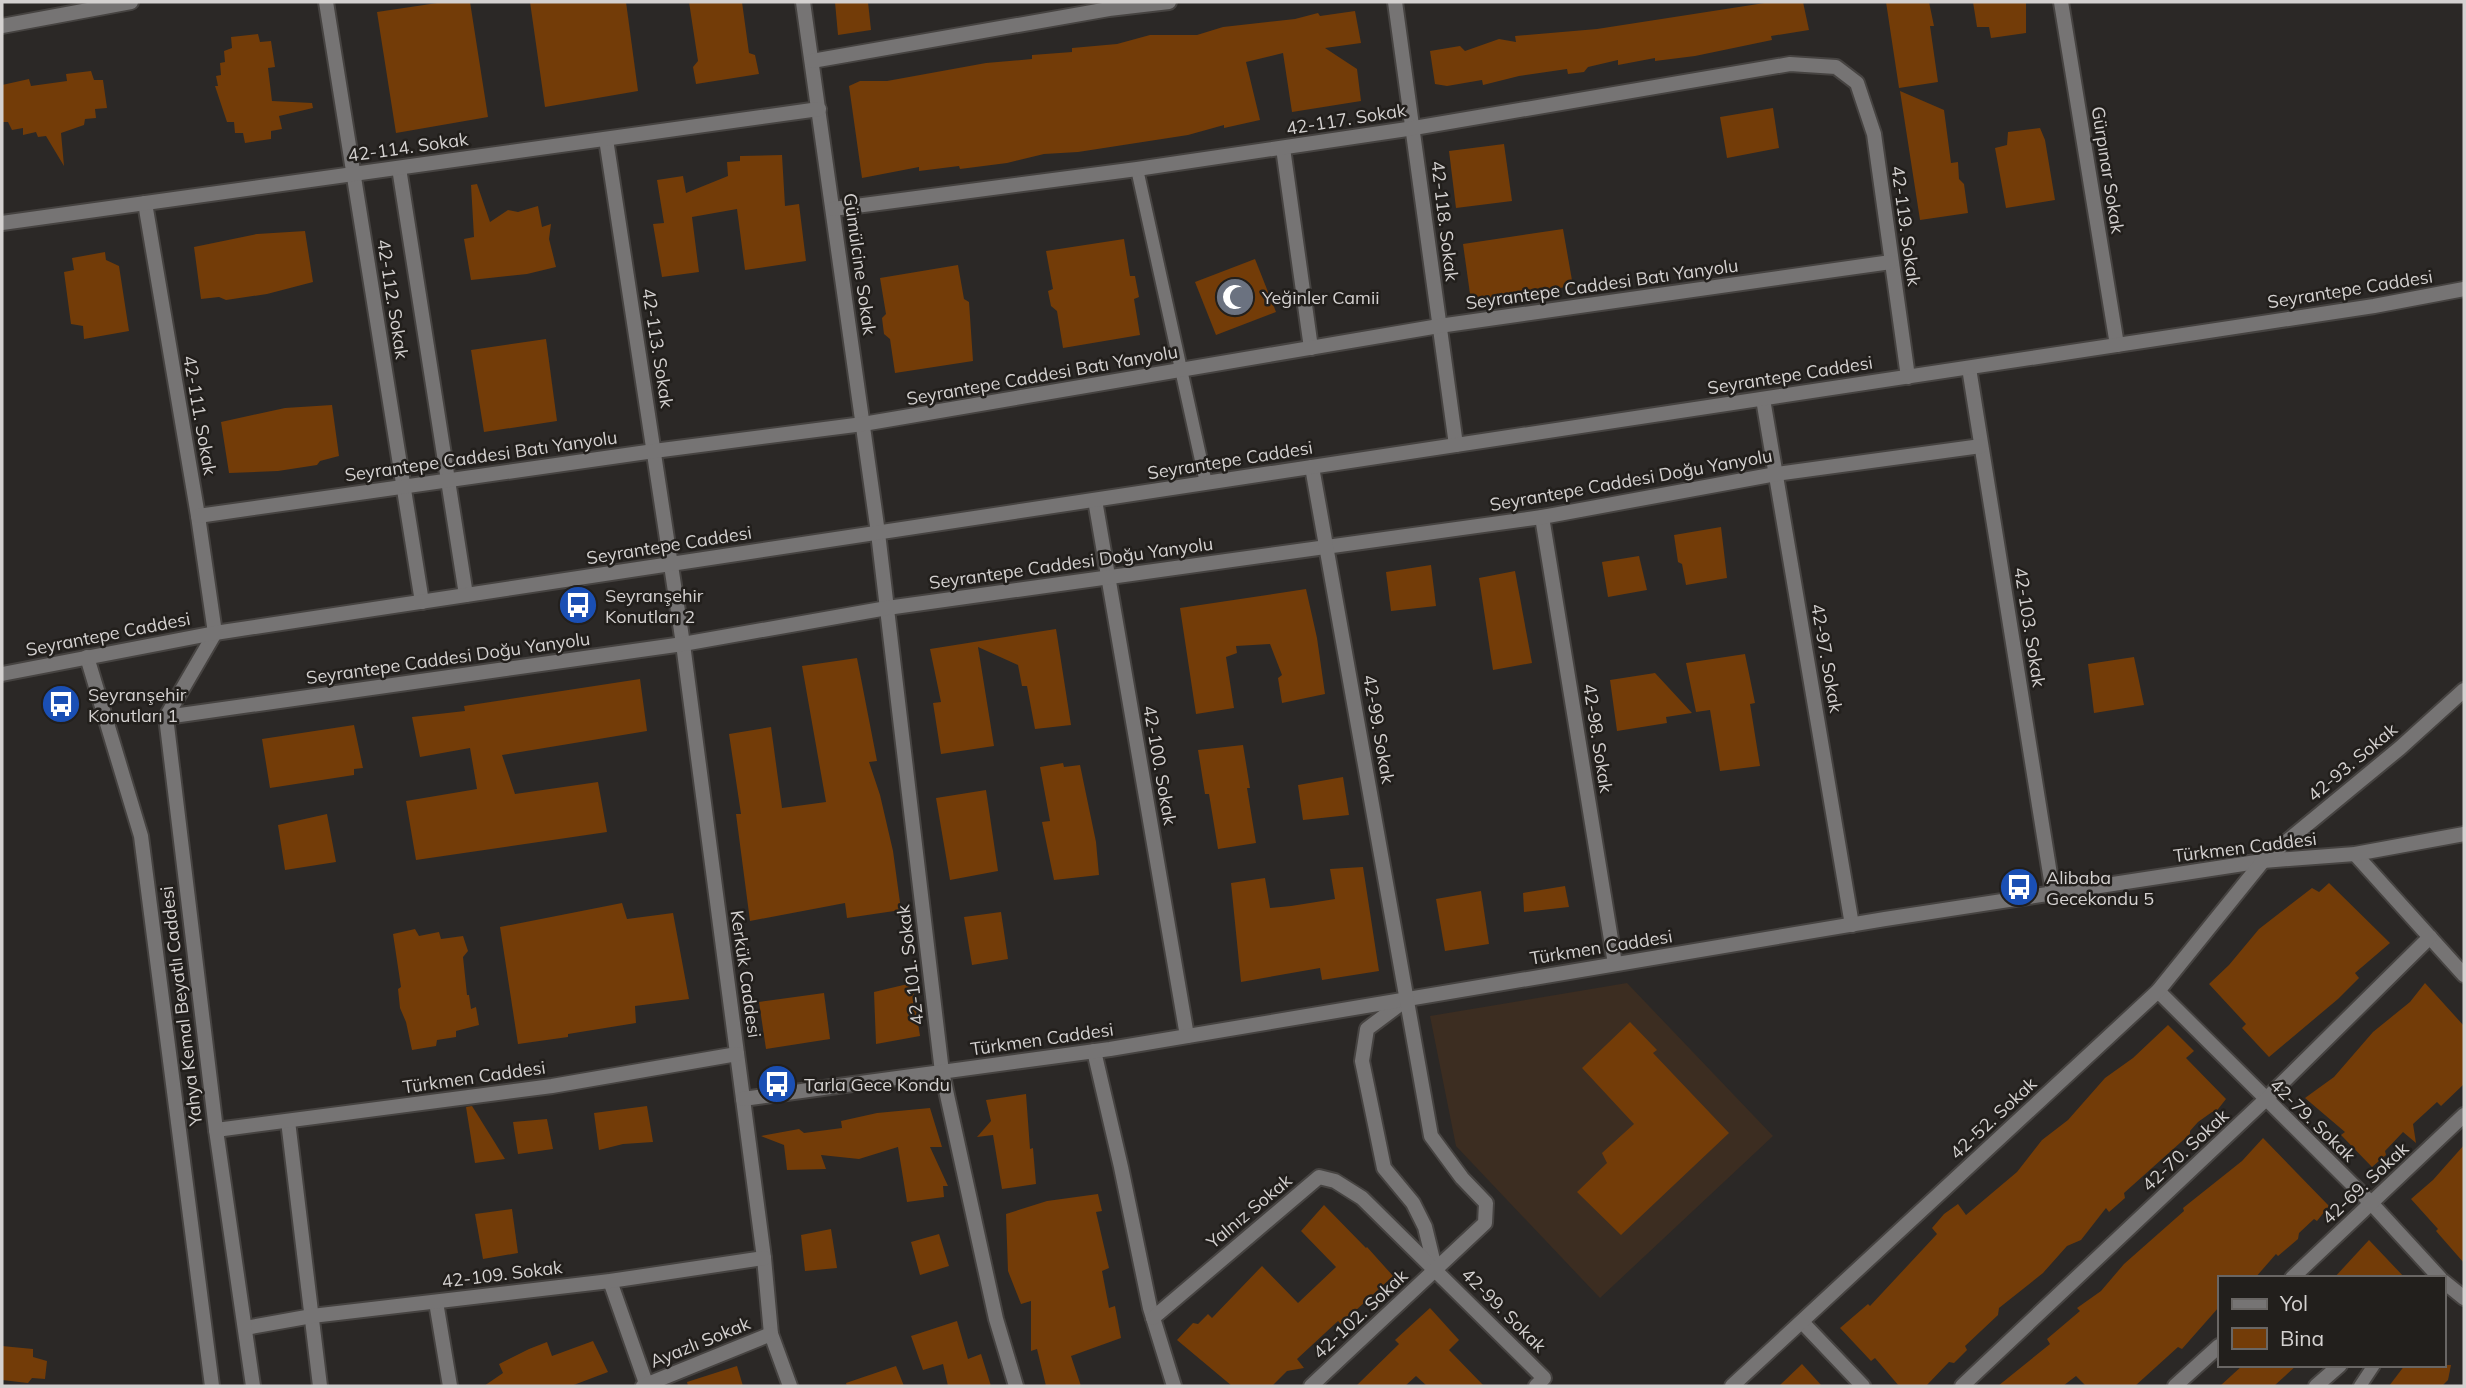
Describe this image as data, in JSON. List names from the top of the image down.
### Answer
{
  "streets": {
    "street": [
      "42-117. Sokak",
      "42-114. Sokak",
      "Gürpınar Sokak",
      "42-118. Sokak",
      "42-119. Sokak",
      "Gümülcine Sokak",
      "Seyrantepe Caddesi Batı Yanyolu",
      "Seyrantepe Caddesi",
      "42-112. Sokak",
      "42-113. Sokak",
      "42-111. Sokak",
      "Seyrantepe Caddesi Doğu Yanyolu",
      "42-103. Sokak",
      "42-97. Sokak",
      "42-99. Sokak",
      "42-98. Sokak",
      "42-93. Sokak",
      "42-100. Sokak",
      "Türkmen Caddesi",
      "42-101. Sokak",
      "Kerkük Caddesi",
      "Yahya Kemal Beyatlı Caddesi",
      "42-52. Sokak",
      "42-79. Sokak",
      "42-70. Sokak",
      "42-69. Sokak",
      "Yalnız Sokak",
      "42-109. Sokak",
      "42-102. Sokak",
      "Ayazlı Sokak"
    ]
  },
  "crossings": [
    ["42-117. Sokak", "42-118. Sokak"],
    ["42-117. Sokak", "42-119. Sokak"],
    ["42-117. Sokak", "Gümülcine Sokak"],
    ["42-114. Sokak", "Gümülcine Sokak"],
    ["42-114. Sokak", "42-112. Sokak"],
    ["42-114. Sokak", "42-113. Sokak"],
    ["42-114. Sokak", "42-111. Sokak"],
    ["Gürpınar Sokak", "Seyrantepe Caddesi"],
    ["42-118. Sokak", "Seyrantepe Caddesi Batı Yanyolu"],
    ["42-118. Sokak", "Seyrantepe Caddesi"],
    ["42-119. Sokak", "Seyrantepe Caddesi Batı Yanyolu"],
    ["42-119. Sokak", "Seyrantepe Caddesi"],
    ["Gümülcine Sokak", "Seyrantepe Caddesi Batı Yanyolu"],
    ["Gümülcine Sokak", "Seyrantepe Caddesi"],
    ["Gümülcine Sokak", "42-101. Sokak"],
    ["Seyrantepe Caddesi Batı Yanyolu", "42-112. Sokak"],
    ["Seyrantepe Caddesi Batı Yanyolu", "42-113. Sokak"],
    ["Seyrantepe Caddesi Batı Yanyolu", "42-111. Sokak"],
    ["Seyrantepe Caddesi", "42-112. Sokak"],
    ["Seyrantepe Caddesi", "42-113. Sokak"],
    ["Seyrantepe Caddesi", "42-111. Sokak"],
    ["Seyrantepe Caddesi", "42-103. Sokak"],
    ["Seyrantepe Caddesi", "42-97. Sokak"],
    ["Seyrantepe Caddesi", "42-99. Sokak"],
    ["Seyrantepe Caddesi", "42-100. Sokak"],
    ["Seyrantepe Caddesi", "42-101. Sokak"],
    ["Seyrantepe Caddesi", "Kerkük Caddesi"],
    ["Seyrantepe Caddesi", "Yahya Kemal Beyatlı Caddesi"],
    ["42-113. Sokak", "Kerkük Caddesi"],
    ["Seyrantepe Caddesi Doğu Yanyolu", "42-103. Sokak"],
    ["Seyrantepe Caddesi Doğu Yanyolu", "42-97. Sokak"],
    ["Seyrantepe Caddesi Doğu Yanyolu", "42-99. Sokak"],
    ["Seyrantepe Caddesi Doğu Yanyolu", "42-98. Sokak"],
    ["Seyrantepe Caddesi Doğu Yanyolu", "42-100. Sokak"],
    ["Seyrantepe Caddesi Doğu Yanyolu", "42-101. Sokak"],
    ["Seyrantepe Caddesi Doğu Yanyolu", "Kerkük Caddesi"],
    ["Seyrantepe Caddesi Doğu Yanyolu", "Yahya Kemal Beyatlı Caddesi"],
    ["42-103. Sokak", "Türkmen Caddesi"],
    ["42-97. Sokak", "Türkmen Caddesi"],
    ["42-99. Sokak", "Türkmen Caddesi"],
    ["42-99. Sokak", "Yalnız Sokak"],
    ["42-99. Sokak", "42-102. Sokak"],
    ["42-98. Sokak", "Türkmen Caddesi"],
    ["42-93. Sokak", "Türkmen Caddesi"],
    ["42-93. Sokak", "42-52. Sokak"],
    ["42-100. Sokak", "Türkmen Caddesi"],
    ["Türkmen Caddesi", "42-101. Sokak"],
    ["Türkmen Caddesi", "Kerkük Caddesi"],
    ["Türkmen Caddesi", "Yahya Kemal Beyatlı Caddesi"],
    ["Türkmen Caddesi", "42-52. Sokak"],
    ["Kerkük Caddesi", "42-109. Sokak"],
    ["Kerkük Caddesi", "Ayazlı Sokak"],
    ["Yahya Kemal Beyatlı Caddesi", "42-109. Sokak"],
    ["42-52. Sokak", "42-79. Sokak"],
    ["42-79. Sokak", "42-70. Sokak"],
    ["42-79. Sokak", "42-69. Sokak"],
    ["Yalnız Sokak", "42-102. Sokak"]
  ],
  "places": {
    "mosque": ["Yeğinler Camii"],
    "bus stop": [
      "Seyranşehir Konutları 2",
      "Seyranşehir Konutları 1",
      "Alibaba Gecekondu 5",
      "Tarla Gece Kondu"
    ]
  },
  "legend": ["Yol", "Bina"]
}
